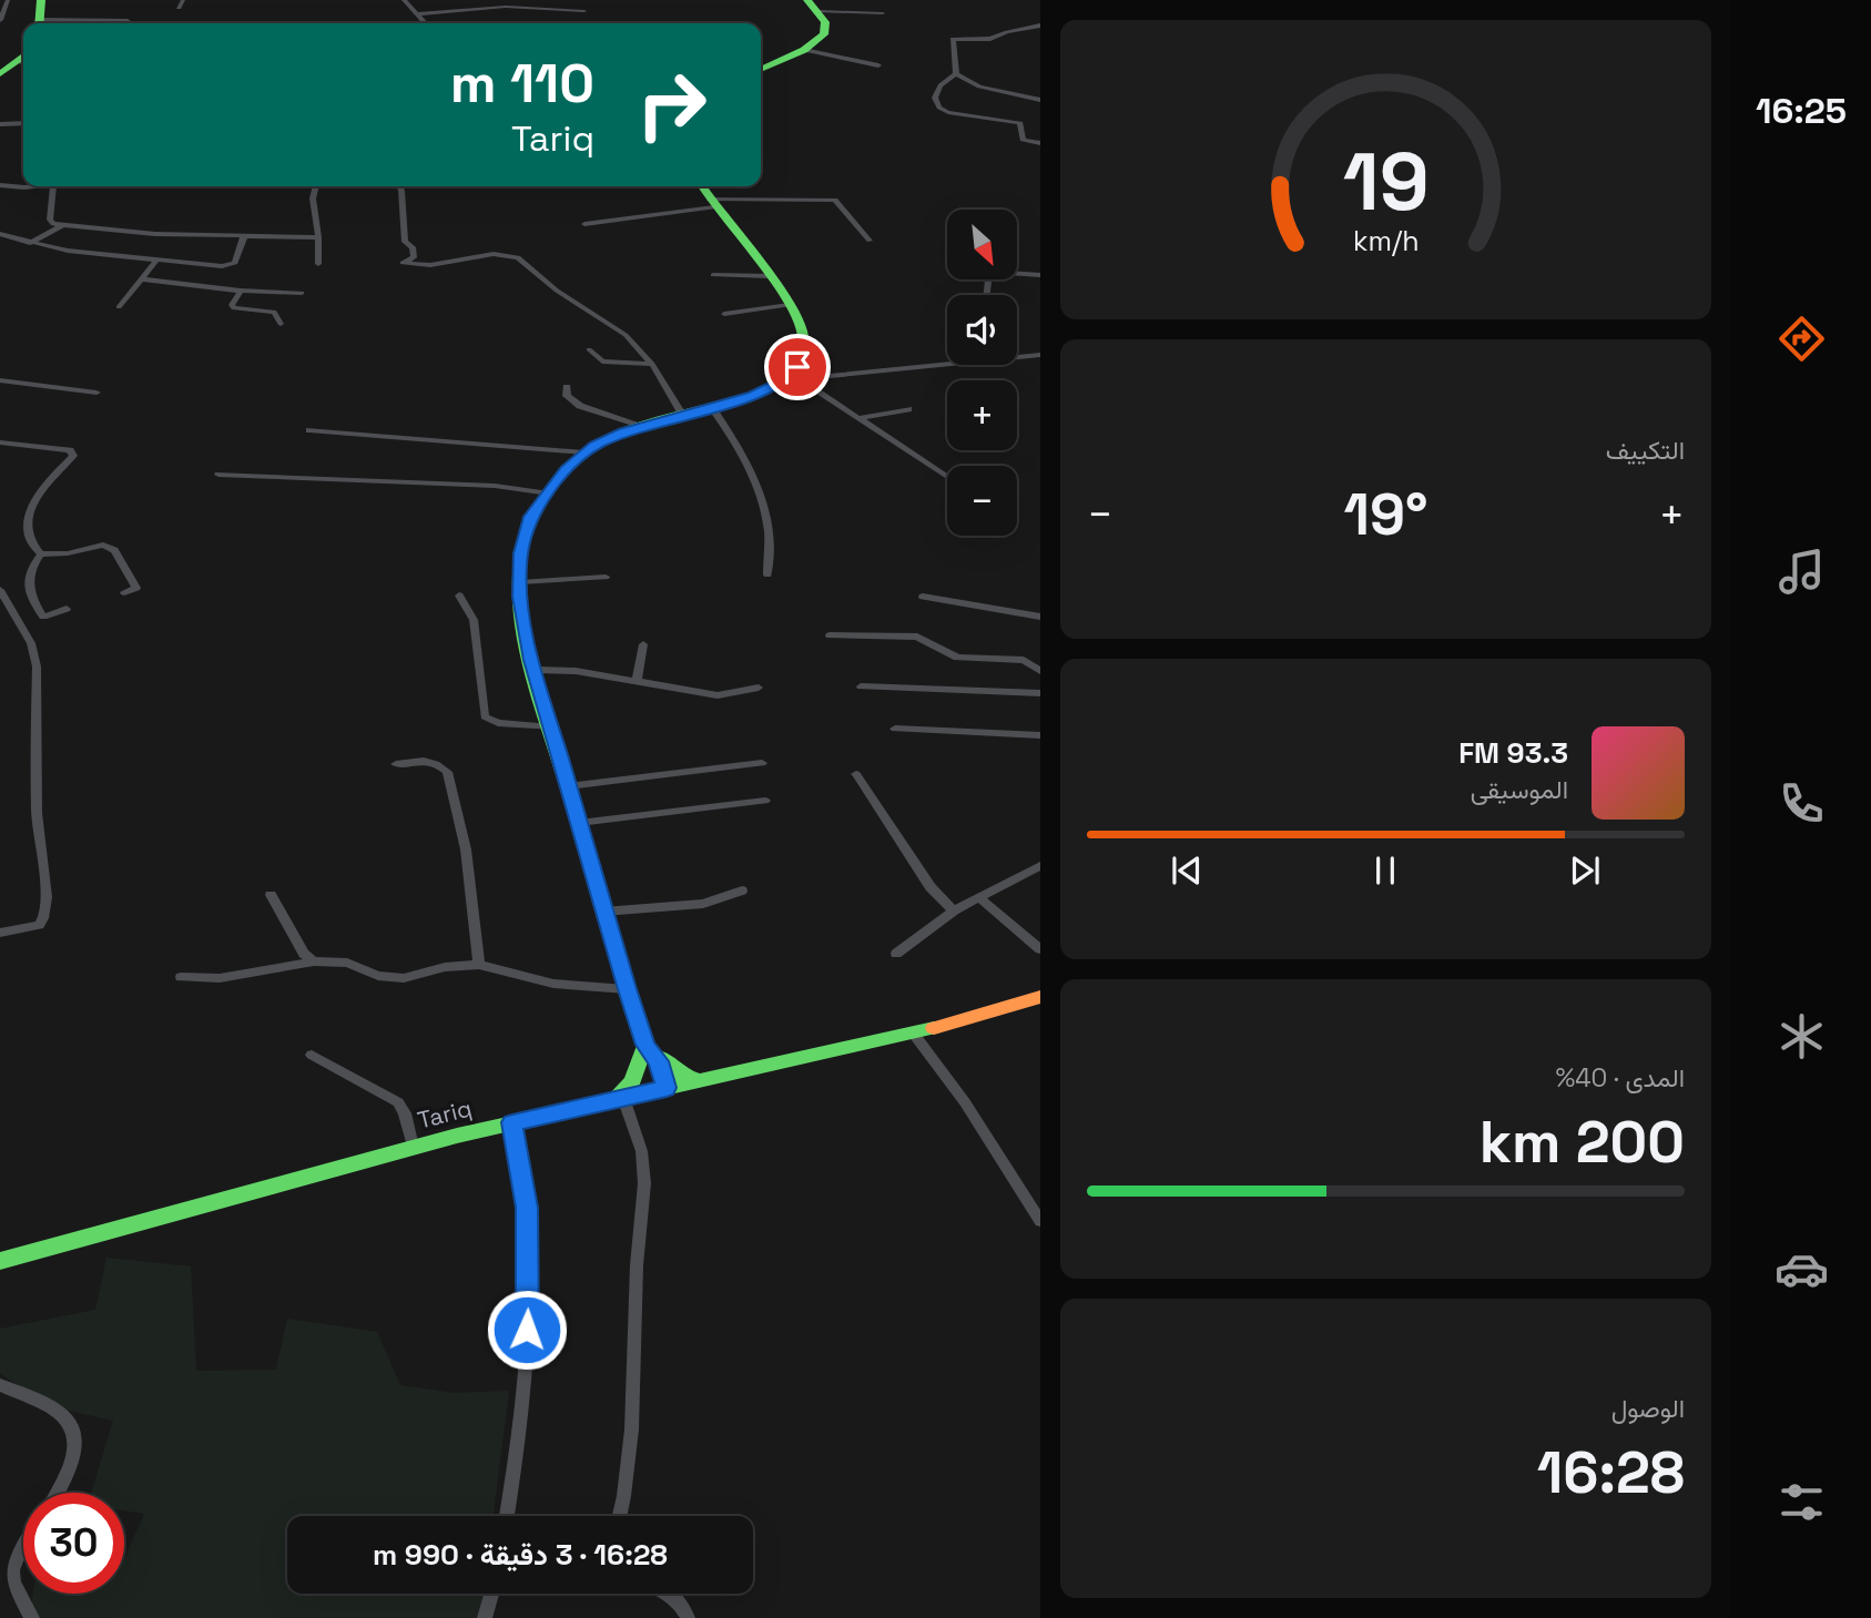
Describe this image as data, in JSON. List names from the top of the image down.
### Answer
{
  "streets": {
    "street": ["Tariq"]
  },
  "north": "bottom right",
  "page": {
    "tabs": "16:25",
    "turn": ["110 m", "Tariq"],
    "map_buttons": ["+", "−"],
    "tile": [
      "التكييف",
      ["المدى · 40%", "200 km"],
      ["الوصول", "16:28"]
    ],
    "heat": ["−", "19°", "+"],
    "song": ["93.3 FM", "الموسيقى"],
    "limit": "30",
    "trip": "16:28 · 3 دقيقة · 990 m",
    "gauge": ["19", "km/h"]
  }
}
